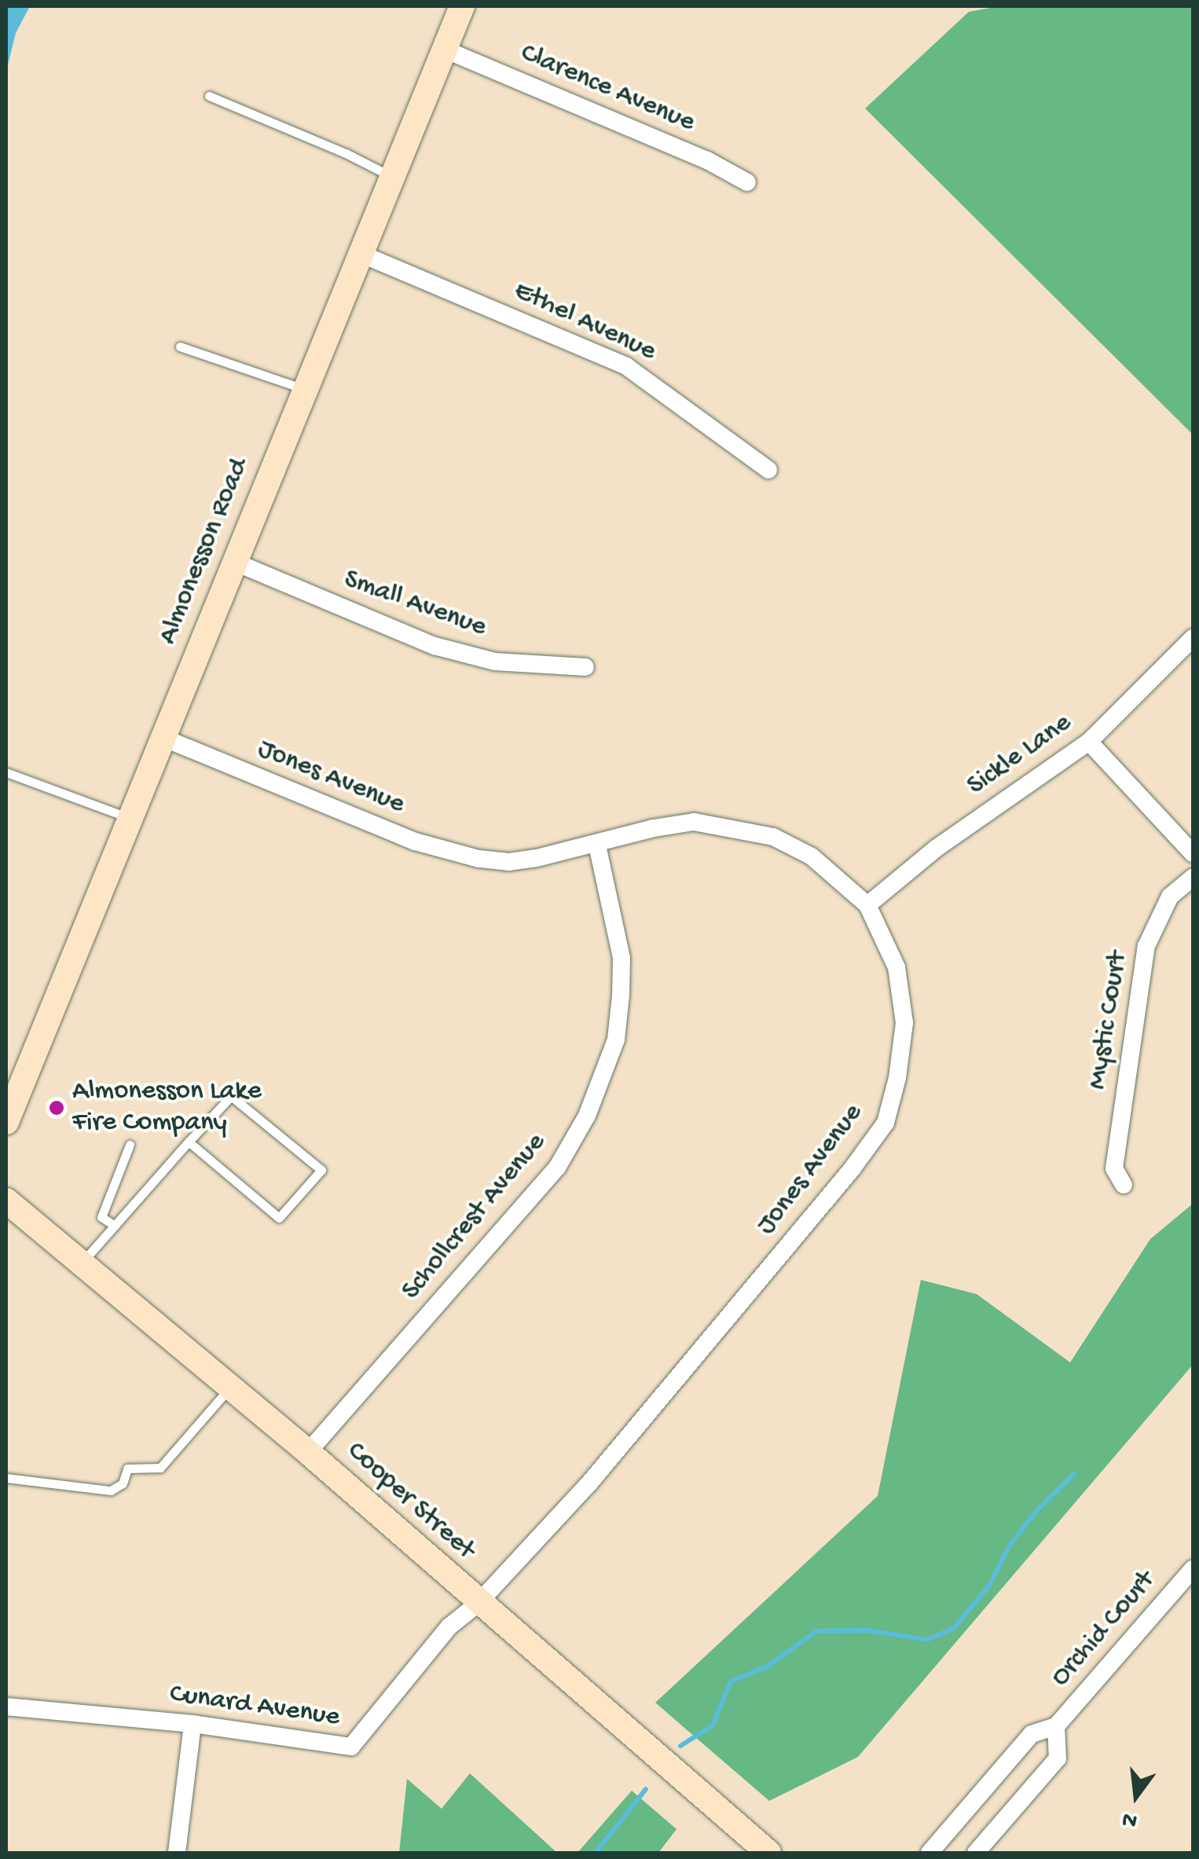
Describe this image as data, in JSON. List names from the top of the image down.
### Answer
{
  "streets": {
    "street": [
      "Clarence Avenue",
      "Ethel Avenue",
      "Almonesson Road",
      "Small Avenue",
      "Sickle Lane",
      "Jones Avenue",
      "Mystic Court",
      "Schollcrest Avenue",
      "Cooper Street",
      "Orchid Court",
      "Cunard Avenue"
    ]
  },
  "crossings": [
    ["Clarence Avenue", "Almonesson Road"],
    ["Ethel Avenue", "Almonesson Road"],
    ["Almonesson Road", "Small Avenue"],
    ["Almonesson Road", "Jones Avenue"],
    ["Sickle Lane", "Jones Avenue"],
    ["Jones Avenue", "Schollcrest Avenue"],
    ["Jones Avenue", "Cooper Street"],
    ["Jones Avenue", "Cunard Avenue"],
    ["Schollcrest Avenue", "Cooper Street"],
    ["Cooper Street", "Cunard Avenue"]
  ],
  "places": ["Almonesson Lake Fire Company"],
  "north": "bottom"
}
